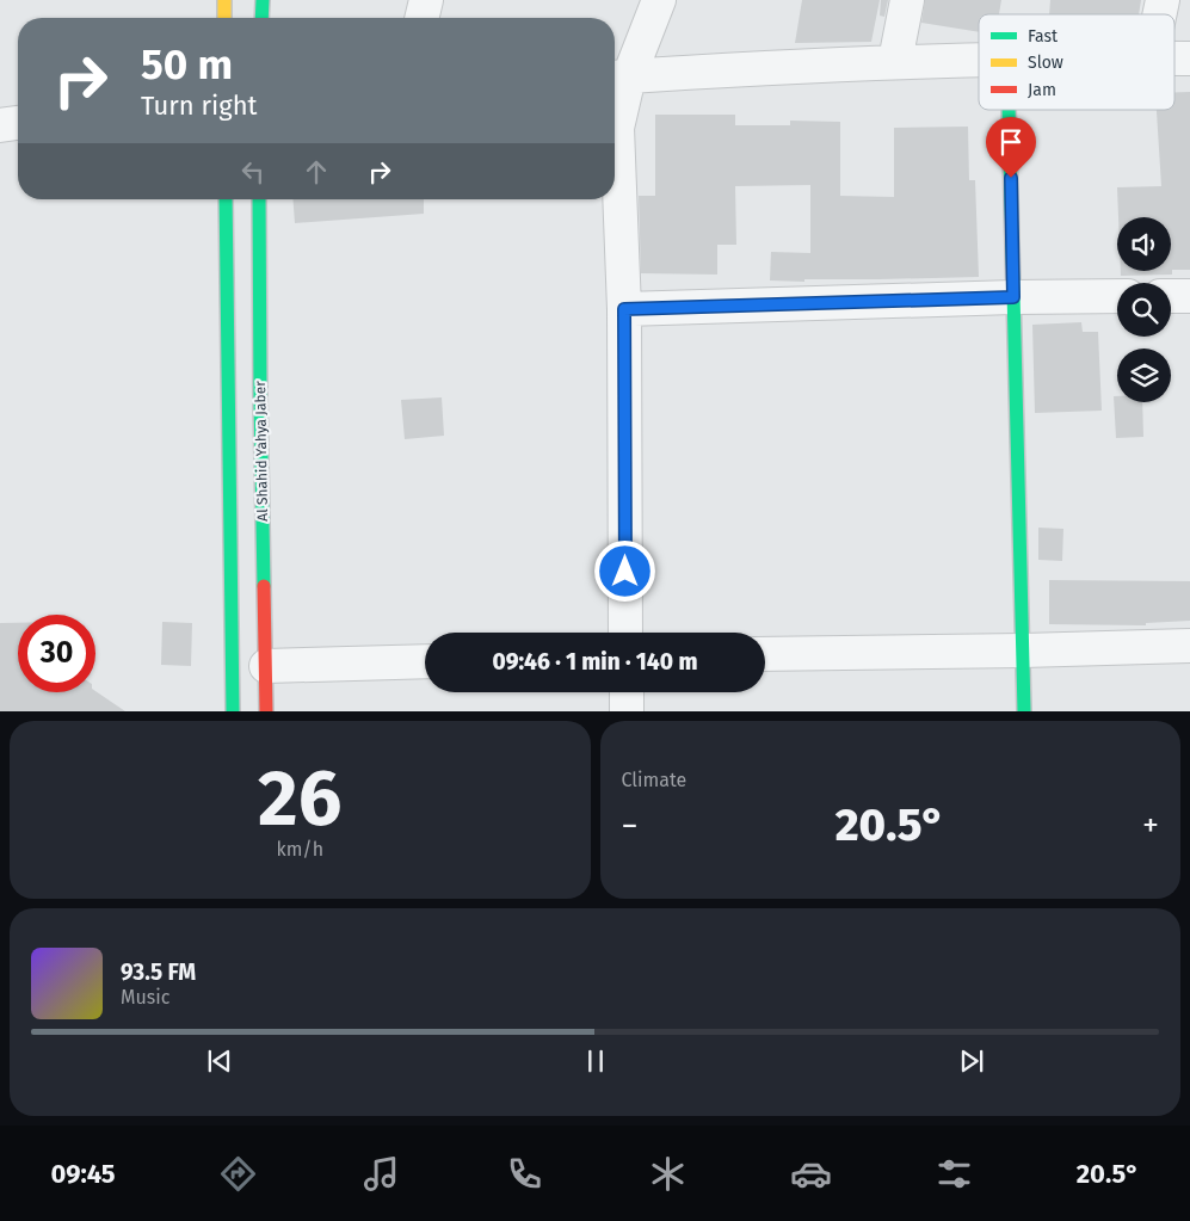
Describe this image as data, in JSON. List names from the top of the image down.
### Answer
{
  "streets": {
    "street": ["Al Shahid Yahya Jaber"]
  },
  "legend": ["Fast", "Slow", "Jam"],
  "page": {
    "turn": ["50 m", "Turn right"],
    "limit": "30",
    "trip": "09:46 · 1 min · 140 m",
    "tile": [
      ["26", "km/h"],
      "Climate"
    ],
    "heat": ["−", "20.5°", "+"],
    "song": ["93.5 FM", "Music"],
    "tabs": ["09:45", "20.5°"]
  }
}
